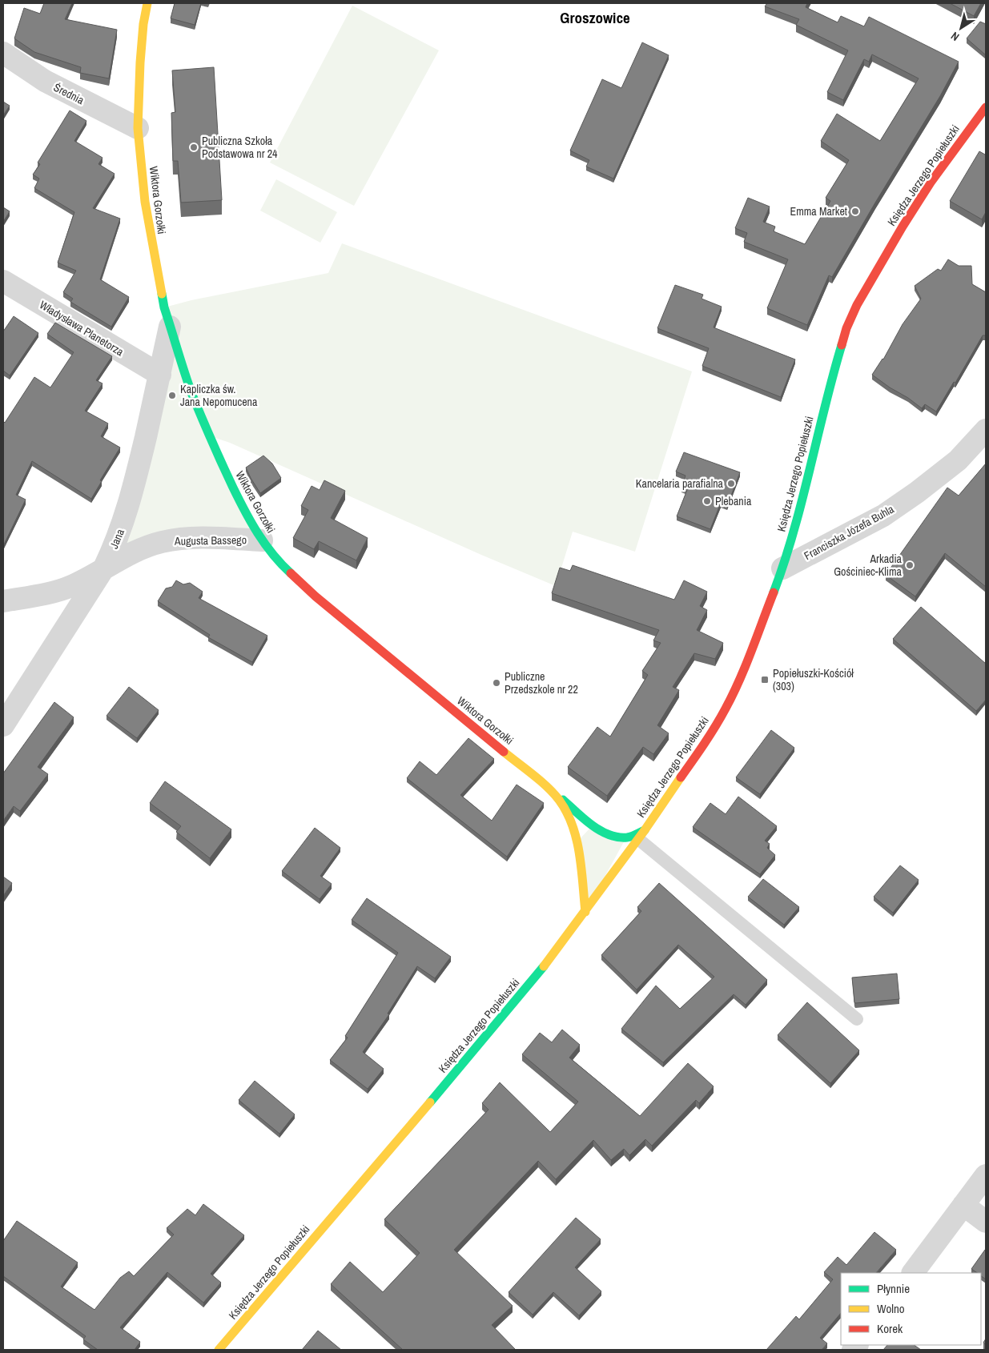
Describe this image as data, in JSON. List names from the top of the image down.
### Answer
{
  "streets": {
    "main road": ["Księdza Jerzego Popiełuszki", "Wiktora Gorzołki"],
    "street": [
      "Średnia",
      "Władysława Planetorza",
      "Franciszka Józefa Buhla",
      "Jana",
      "Augusta Bassego"
    ]
  },
  "crossings": [
    ["Średnia", "Wiktora Gorzołki"],
    ["Księdza Jerzego Popiełuszki", "Wiktora Gorzołki"],
    ["Księdza Jerzego Popiełuszki", "Franciszka Józefa Buhla"],
    ["Wiktora Gorzołki", "Jana"],
    ["Wiktora Gorzołki", "Augusta Bassego"],
    ["Władysława Planetorza", "Jana"],
    ["Jana", "Augusta Bassego"]
  ],
  "districts": ["Groszowice"],
  "places": {
    "other": [
      "Publiczna Szkoła Podstawowa nr 24",
      "Emma Market",
      "Kapliczka św. Jana Nepomucena",
      "Kancelaria parafialna",
      "Plebania",
      "Arkadia Gościniec-Klima",
      "Publiczne Przedszkole nr 22"
    ],
    "transit": ["Popiełuszki-Kościół (303)"]
  },
  "legend": ["Płynnie", "Wolno", "Korek"],
  "north": "bottom left"
}
